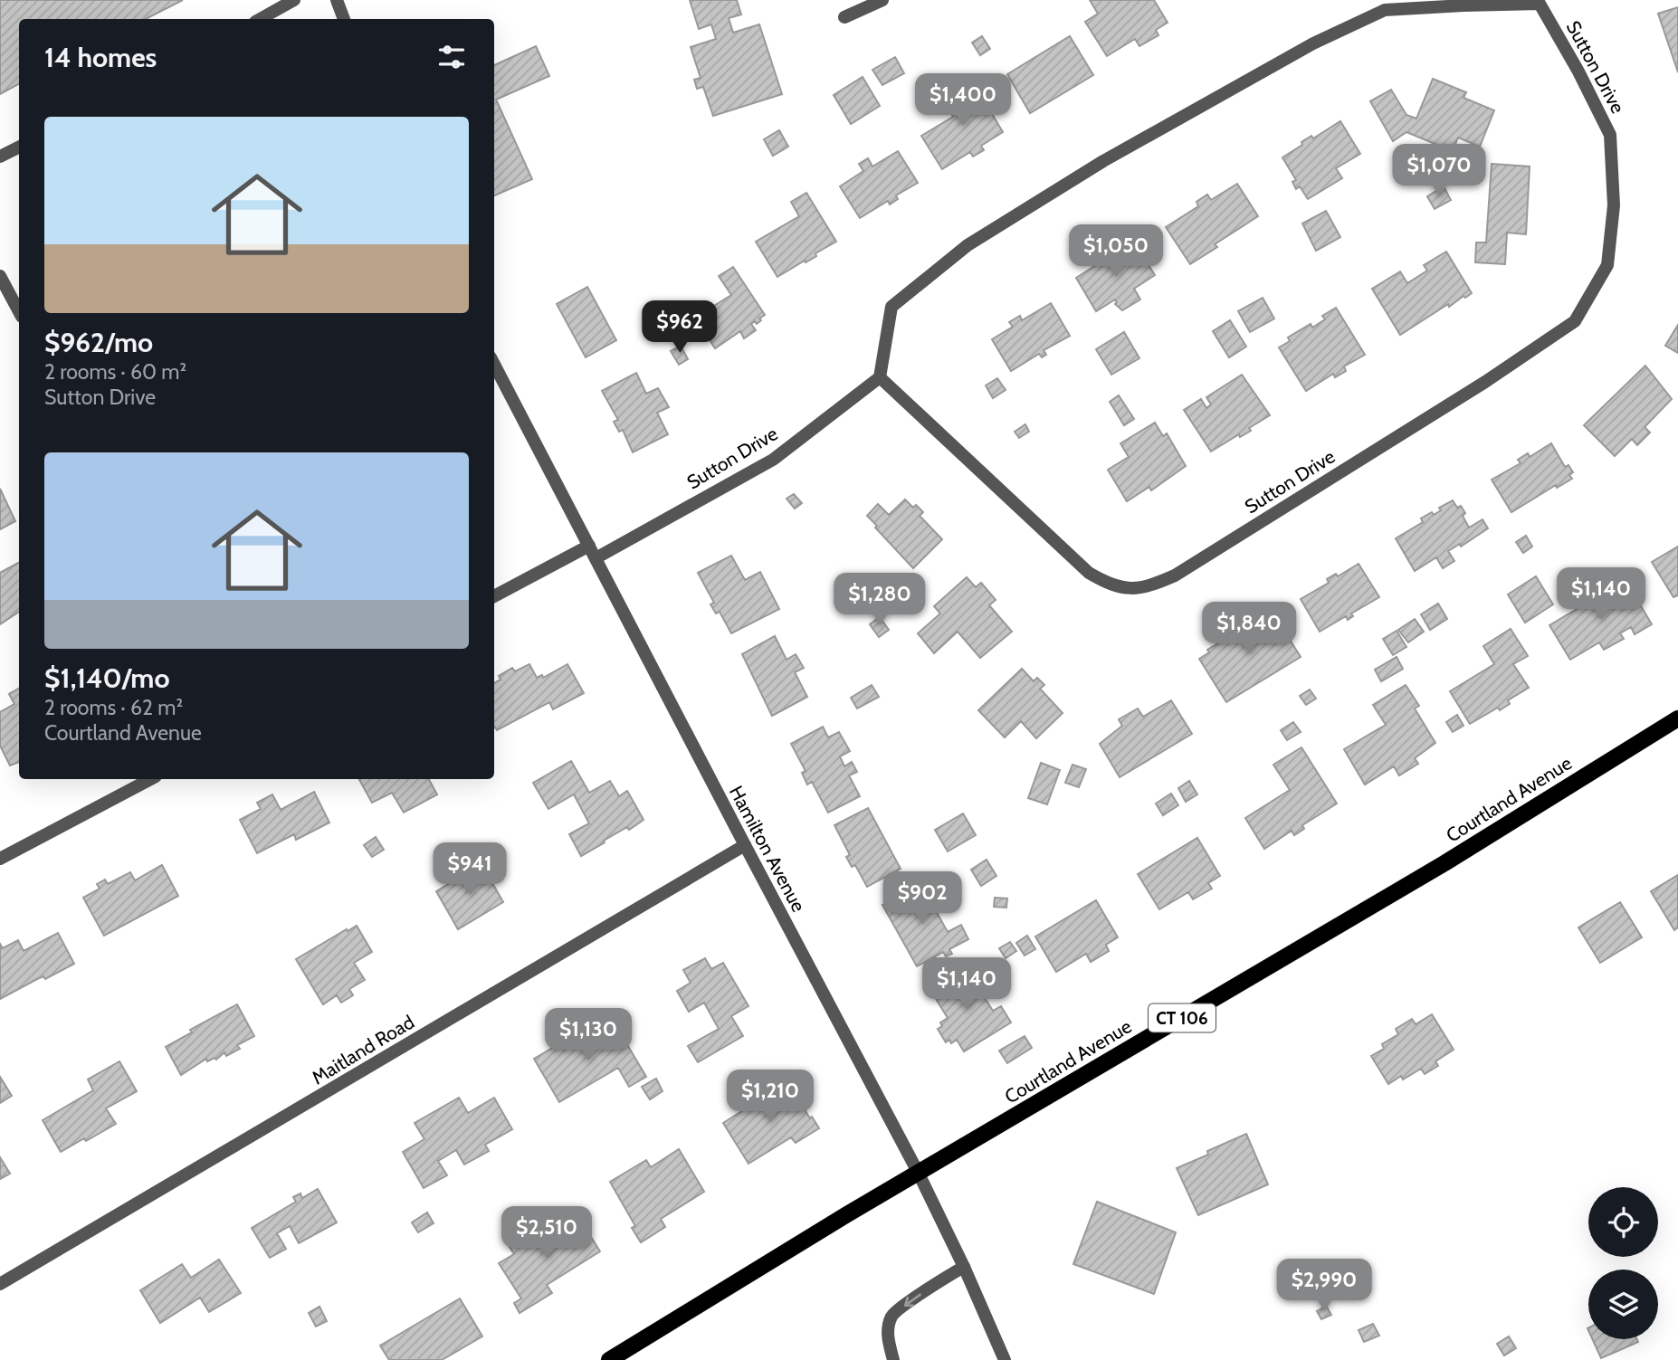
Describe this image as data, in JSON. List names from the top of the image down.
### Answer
{
  "streets": {
    "main road": ["Courtland Avenue", "CT 106"],
    "street": ["Sutton Drive", "Hamilton Avenue", "Maitland Road"]
  },
  "crossings": [
    ["Sutton Drive", "Hamilton Avenue"],
    ["Courtland Avenue", "Hamilton Avenue"],
    ["Hamilton Avenue", "Maitland Road"]
  ],
  "page": {
    "heading": "14 homes",
    "price": [
      "$1,400",
      "$1,070",
      "$1,050",
      "$962",
      "$1,140",
      "$1,280",
      "$1,840",
      "$941",
      "$902",
      "$1,140",
      "$1,130",
      "$1,210",
      "$2,510",
      "$2,990"
    ],
    "list": [
      {
        "name": "$962/mo",
        "note": "2 rooms · 60 m² · Sutton Drive"
      },
      {
        "name": "$1,140/mo",
        "note": "2 rooms · 62 m² · Courtland Avenue"
      }
    ]
  }
}
